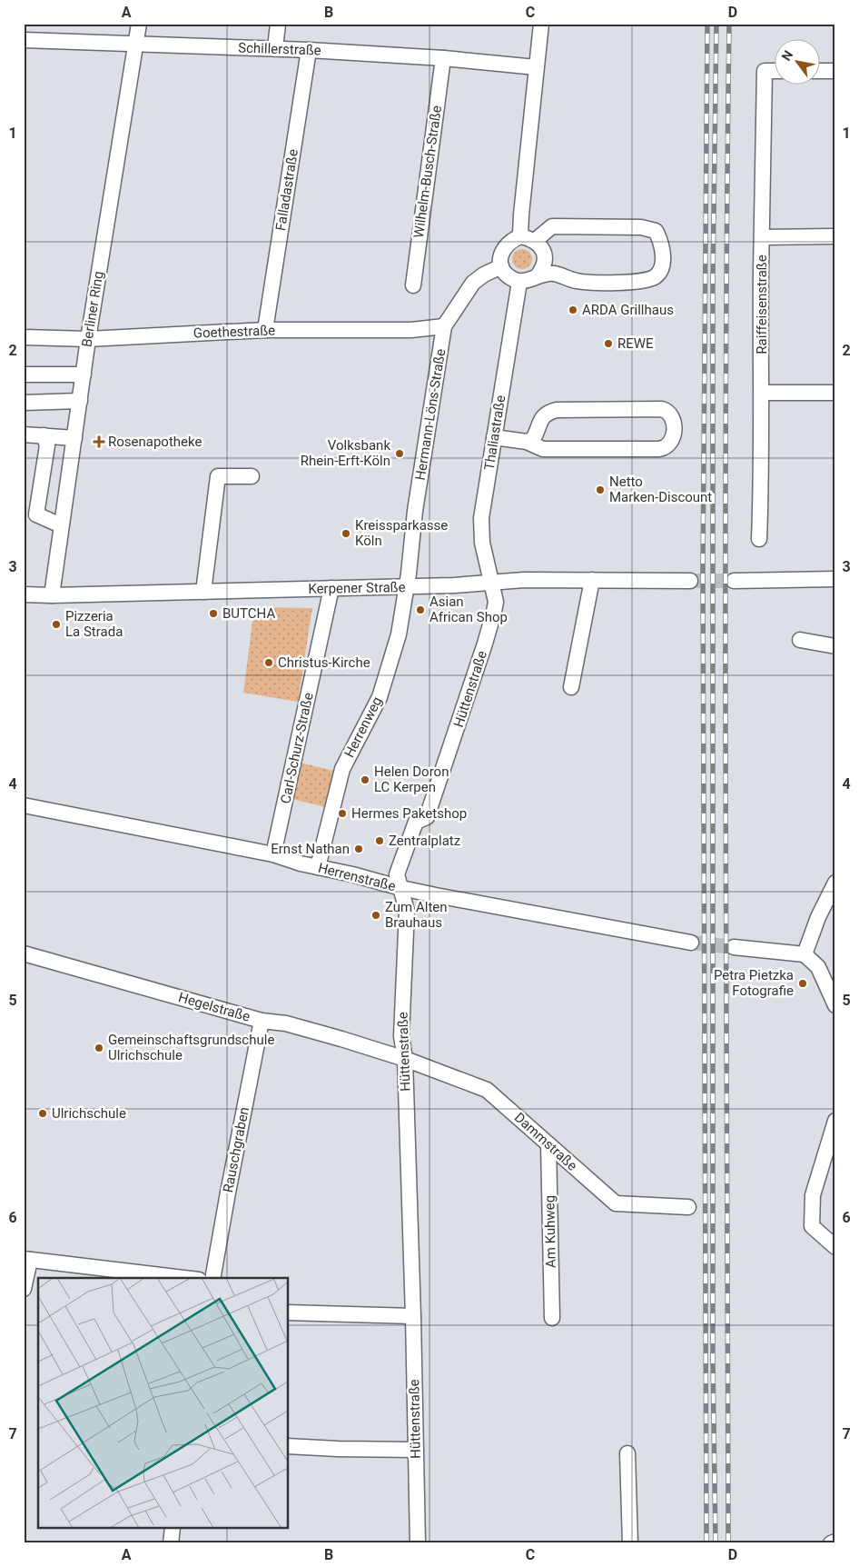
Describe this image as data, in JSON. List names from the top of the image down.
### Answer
{
  "streets": {
    "street": [
      "Schillerstraße",
      "Wilhelm-Busch-Straße",
      "Falladastraße",
      "Raiffeisenstraße",
      "Berliner Ring",
      "Goethestraße",
      "Hermann-Löns-Straße",
      "Thaliastraße",
      "Kerpener Straße",
      "Hüttenstraße",
      "Herrenweg",
      "Carl-Schurz-Straße",
      "Herrenstraße",
      "Hegelstraße",
      "Dammstraße",
      "Rauschgraben",
      "Am Kuhweg"
    ]
  },
  "crossings": [
    ["Schillerstraße", "Wilhelm-Busch-Straße"],
    ["Schillerstraße", "Falladastraße"],
    ["Schillerstraße", "Berliner Ring"],
    ["Falladastraße", "Goethestraße"],
    ["Berliner Ring", "Goethestraße"],
    ["Berliner Ring", "Kerpener Straße"],
    ["Goethestraße", "Hermann-Löns-Straße"],
    ["Hermann-Löns-Straße", "Thaliastraße"],
    ["Hermann-Löns-Straße", "Kerpener Straße"],
    ["Hermann-Löns-Straße", "Herrenweg"],
    ["Thaliastraße", "Kerpener Straße"],
    ["Thaliastraße", "Hüttenstraße"],
    ["Kerpener Straße", "Hüttenstraße"],
    ["Kerpener Straße", "Herrenweg"],
    ["Kerpener Straße", "Carl-Schurz-Straße"],
    ["Hüttenstraße", "Herrenstraße"],
    ["Hüttenstraße", "Hegelstraße"],
    ["Hüttenstraße", "Dammstraße"],
    ["Herrenweg", "Herrenstraße"],
    ["Carl-Schurz-Straße", "Herrenstraße"],
    ["Hegelstraße", "Dammstraße"],
    ["Hegelstraße", "Rauschgraben"],
    ["Dammstraße", "Am Kuhweg"]
  ],
  "places": {
    "other": [
      "ARDA Grillhaus",
      "REWE",
      "Volksbank Rhein-Erft-Köln",
      "Netto Marken-Discount",
      "Kreissparkasse Köln",
      "Asian African Shop",
      "BUTCHA",
      "Pizzeria La Strada",
      "Christus-Kirche",
      "Helen Doron LC Kerpen",
      "Hermes Paketshop",
      "Zentralplatz",
      "Ernst Nathan",
      "Zum Alten Brauhaus",
      "Petra Pietzka Fotografie",
      "Gemeinschaftsgrundschule Ulrichschule",
      "Ulrichschule"
    ],
    "health": ["Rosenapotheke"]
  },
  "north": "top left",
  "grid": {
    "columns": [
      "A",
      "B",
      "C",
      "D"
    ],
    "rows": [
      "1",
      "2",
      "3",
      "4",
      "5",
      "6",
      "7"
    ]
  }
}
